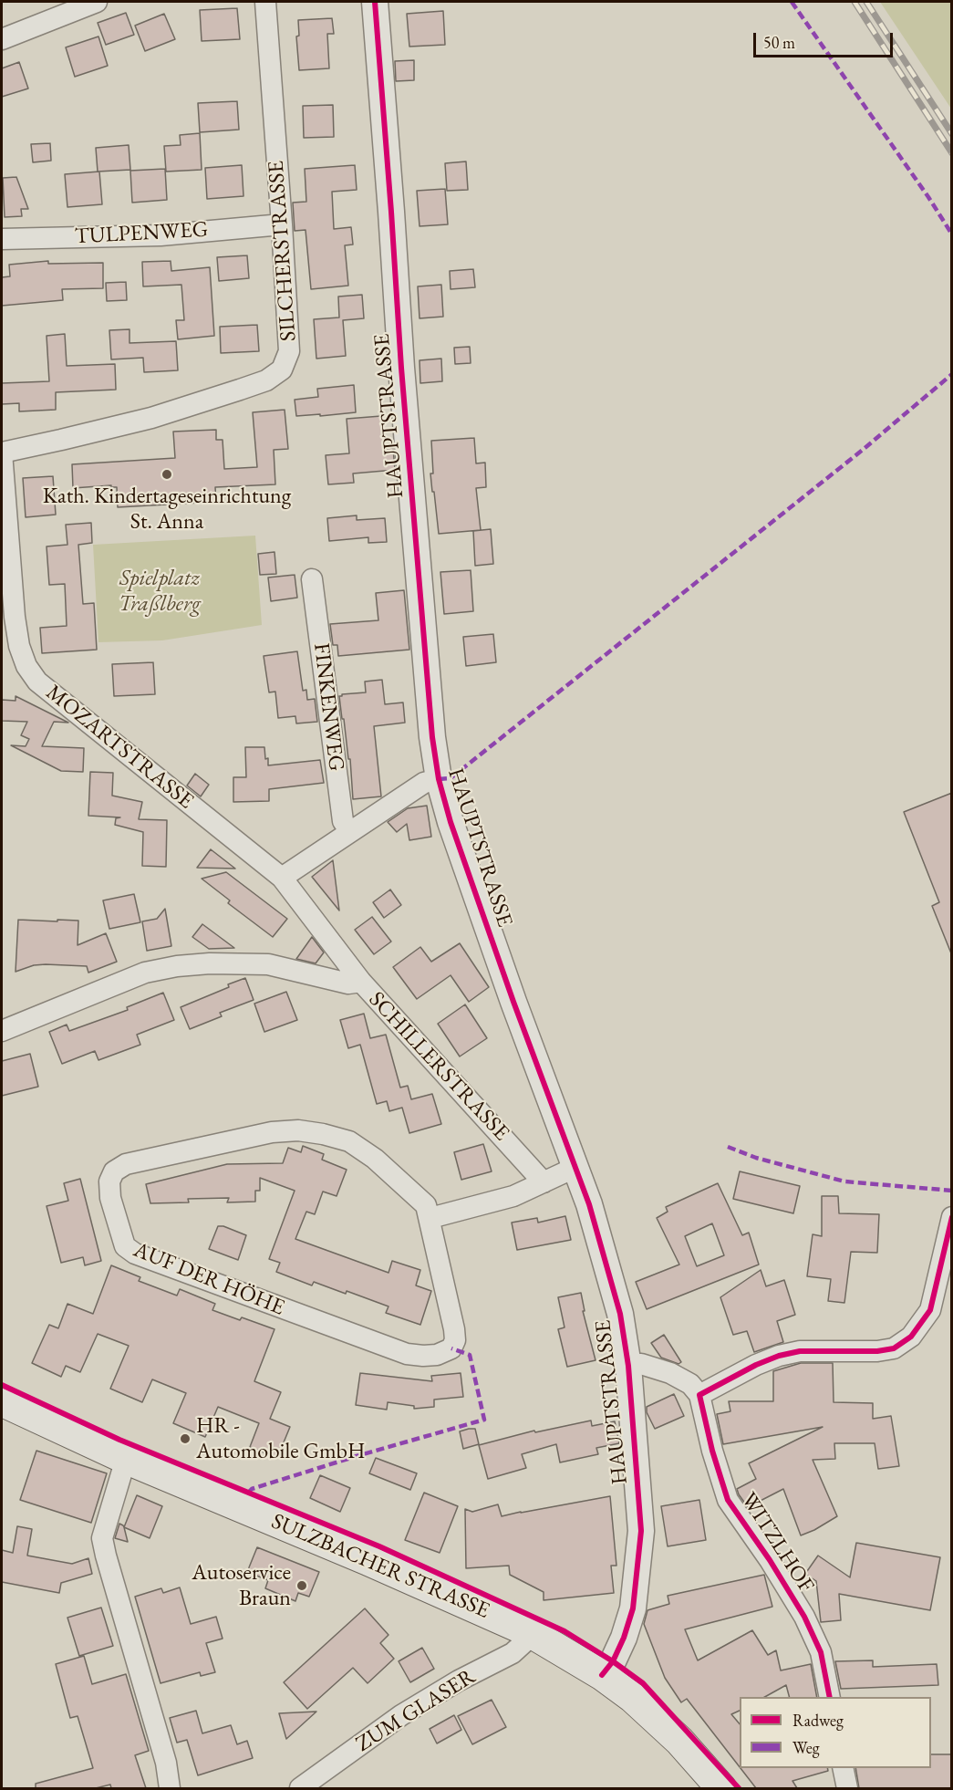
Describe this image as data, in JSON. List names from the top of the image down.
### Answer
{
  "streets": {
    "main road": ["SULZBACHER STRASSE"],
    "street": [
      "TULPENWEG",
      "SILCHERSTRASSE",
      "HAUPTSTRASSE",
      "FINKENWEG",
      "MOZARTSTRASSE",
      "SCHILLERSTRASSE",
      "AUF DER HÖHE",
      "WITZLHOF",
      "ZUM GLASER"
    ]
  },
  "crossings": [
    ["TULPENWEG", "SILCHERSTRASSE"],
    ["SILCHERSTRASSE", "MOZARTSTRASSE"],
    ["HAUPTSTRASSE", "SULZBACHER STRASSE"],
    ["MOZARTSTRASSE", "SCHILLERSTRASSE"],
    ["SULZBACHER STRASSE", "ZUM GLASER"]
  ],
  "parks": ["Spielplatz Traßlberg"],
  "places": ["Kath. Kindertageseinrichtung St. Anna", "HR - Automobile GmbH", "Autoservice Braun"],
  "legend": ["Radweg", "Weg"],
  "scale_bar": "50 m"
}
